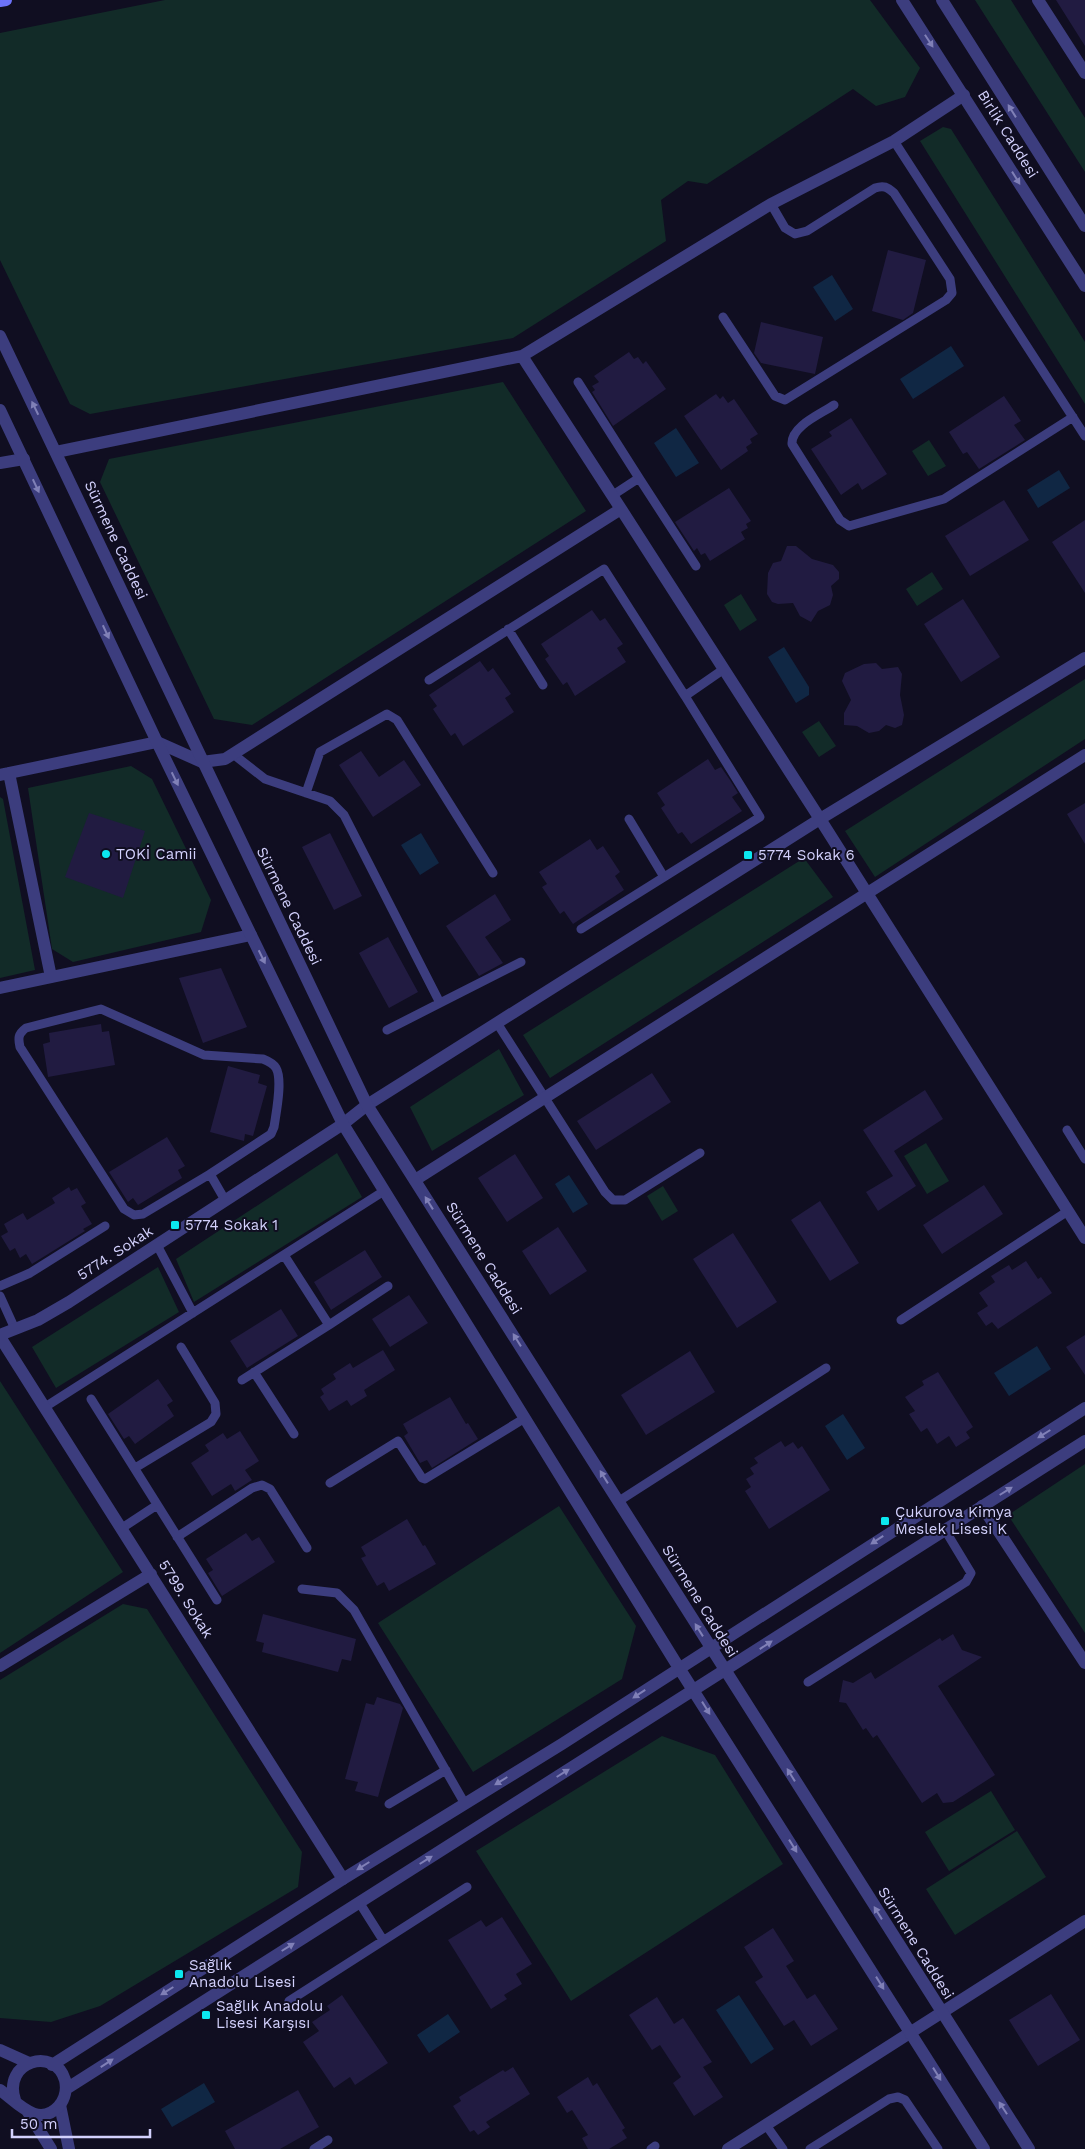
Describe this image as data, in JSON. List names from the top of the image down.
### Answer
{
  "streets": {
    "street": [
      "Birlik Caddesi",
      "Sürmene Caddesi",
      "5774. Sokak",
      "5799. Sokak"
    ]
  },
  "crossings": [
    ["Sürmene Caddesi", "5774. Sokak"],
    ["5774. Sokak", "5799. Sokak"]
  ],
  "places": {
    "other": ["TOKİ Camii"],
    "transit": [
      "5774 Sokak 6",
      "5774 Sokak 1",
      "Çukurova Kimya Meslek Lisesi K",
      "Sağlık Anadolu Lisesi",
      "Sağlık Anadolu Lisesi Karşısı"
    ]
  },
  "scale_bar": "50 m"
}
